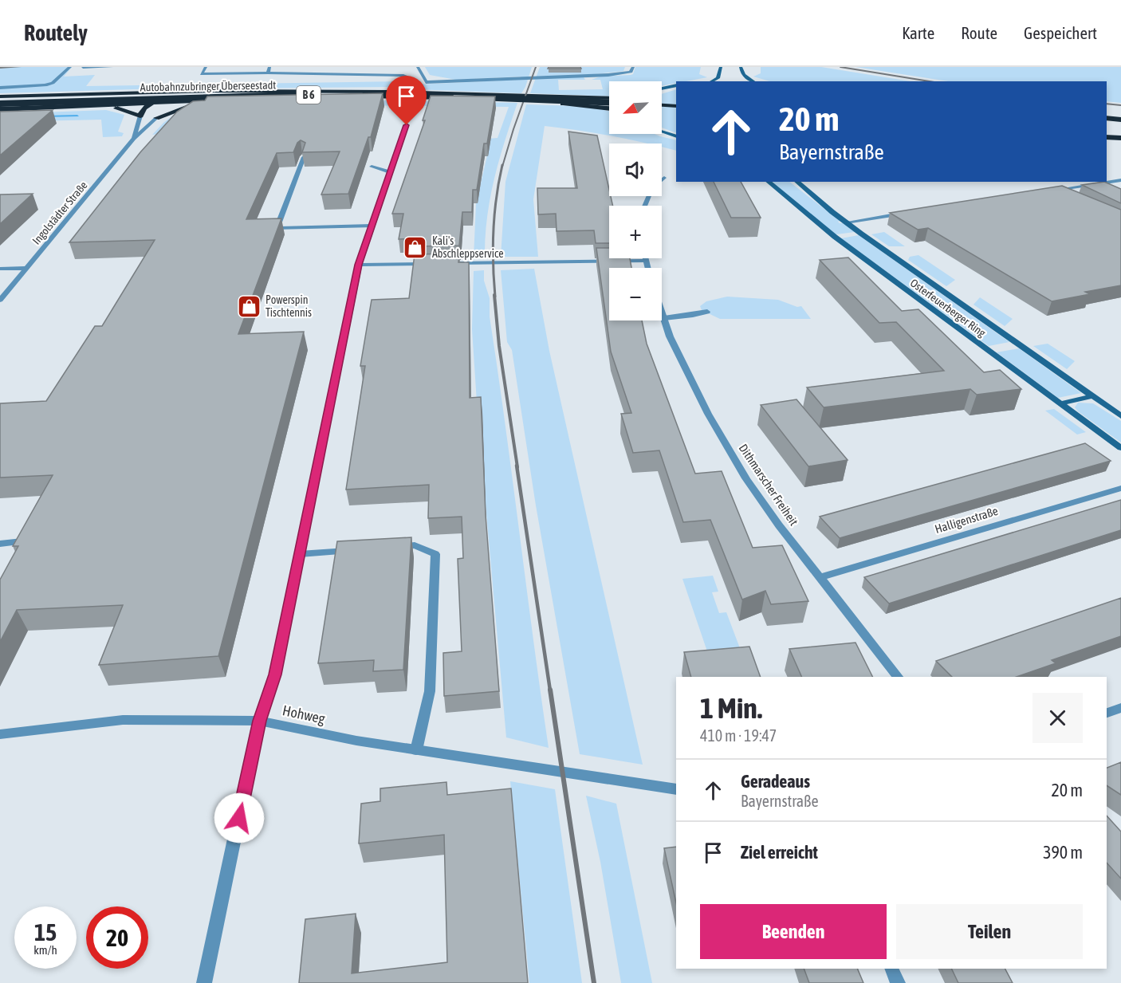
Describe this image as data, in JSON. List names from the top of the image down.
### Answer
{
  "streets": {
    "highway": ["Autobahnzubringer Überseestadt", "B 6"],
    "main road": ["Osterfeuerberger Ring"],
    "street": [
      "Ingolstädter Straße",
      "Dithmarscher Freiheit",
      "Halligenstraße",
      "Hohweg"
    ]
  },
  "crossings": [
    ["B 6", "Ingolstädter Straße"],
    ["Dithmarscher Freiheit", "Halligenstraße"]
  ],
  "places": {
    "shop": ["Kali's Abschleppservice", "Powerspin Tischtennis"]
  },
  "north": "bottom left",
  "page": {
    "header": "Routely",
    "nav": ["Karte", "Route", "Gespeichert"],
    "map_buttons": ["+", "−"],
    "turn": ["20 m", "Bayernstraße"],
    "heading": ["1 Min.", "410 m · 19:47"],
    "list": [
      {
        "name": "Geradeaus",
        "note": "Bayernstraße",
        "value": "20 m"
      },
      {
        "name": "Ziel erreicht",
        "value": "390 m"
      }
    ],
    "buttons": ["Beenden", "Teilen"],
    "speed": "15 km/h",
    "limit": "20"
  }
}
